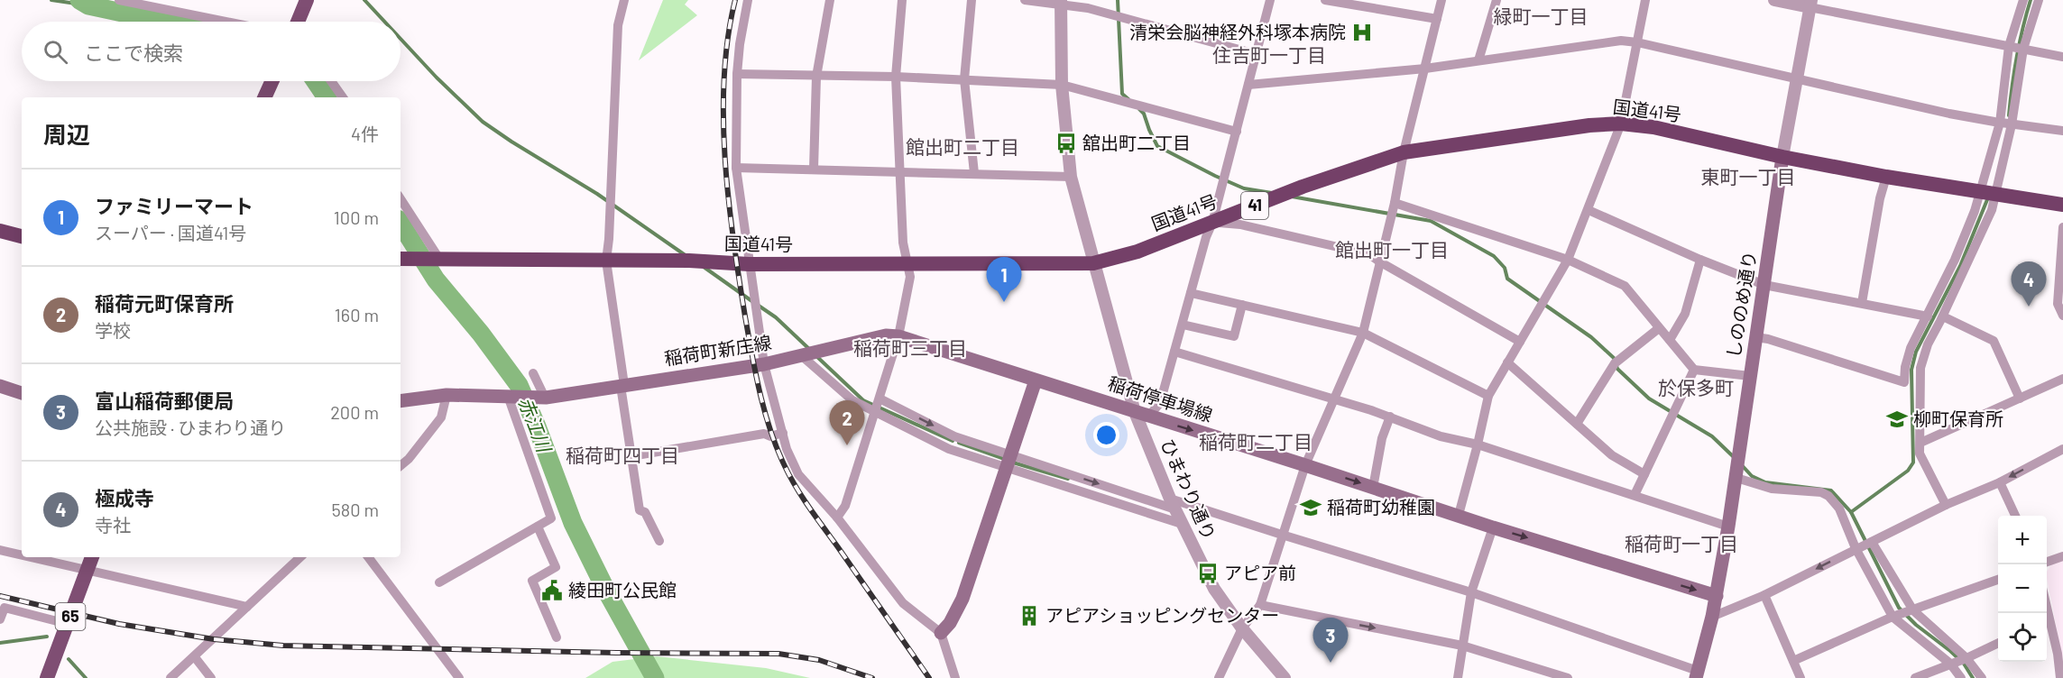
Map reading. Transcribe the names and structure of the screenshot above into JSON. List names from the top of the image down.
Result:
{
  "streets": {
    "highway": ["国道41号", "41"],
    "main road": [
      "しののめ通り",
      "稲荷町新庄線",
      "稲荷停車場線",
      "65"
    ],
    "street": ["ひまわり通り"]
  },
  "crossings": [
    ["国道41号", "しののめ通り"],
    ["国道41号", "ひまわり通り"],
    ["しののめ通り", "稲荷停車場線"],
    ["稲荷町新庄線", "稲荷停車場線"],
    ["稲荷停車場線", "ひまわり通り"]
  ],
  "one_way": ["稲荷停車場線"],
  "districts": [
    "緑町一丁目",
    "住吉町一丁目",
    "館出町二丁目",
    "東町一丁目",
    "館出町一丁目",
    "稲荷町三丁目",
    "於保多町",
    "稲荷町二丁目",
    "稲荷町四丁目",
    "稲荷町一丁目"
  ],
  "water": ["赤江川"],
  "places": {
    "hospital": ["清栄会脳神経外科塚本病院"],
    "bus stop": ["舘出町二丁目", "アピア前"],
    "school or university": ["柳町保育所", "稲荷町幼稚園"],
    "public building": ["綾田町公民館"],
    "building": ["アピアショッピングセンター"]
  },
  "page": {
    "search": "ここで検索",
    "heading": ["周辺", "4件"],
    "list": [
      {
        "mark": "1",
        "name": "ファミリーマート",
        "note": "スーパー · 国道41号",
        "value": "100 m"
      },
      {
        "mark": "2",
        "name": "稲荷元町保育所",
        "note": "学校",
        "value": "160 m"
      },
      {
        "mark": "3",
        "name": "富山稲荷郵便局",
        "note": "公共施設 · ひまわり通り",
        "value": "200 m"
      },
      {
        "mark": "4",
        "name": "極成寺",
        "note": "寺社",
        "value": "580 m"
      }
    ],
    "pins": [
      "1",
      "4",
      "2",
      "3"
    ],
    "map_buttons": ["+", "−"]
  }
}
